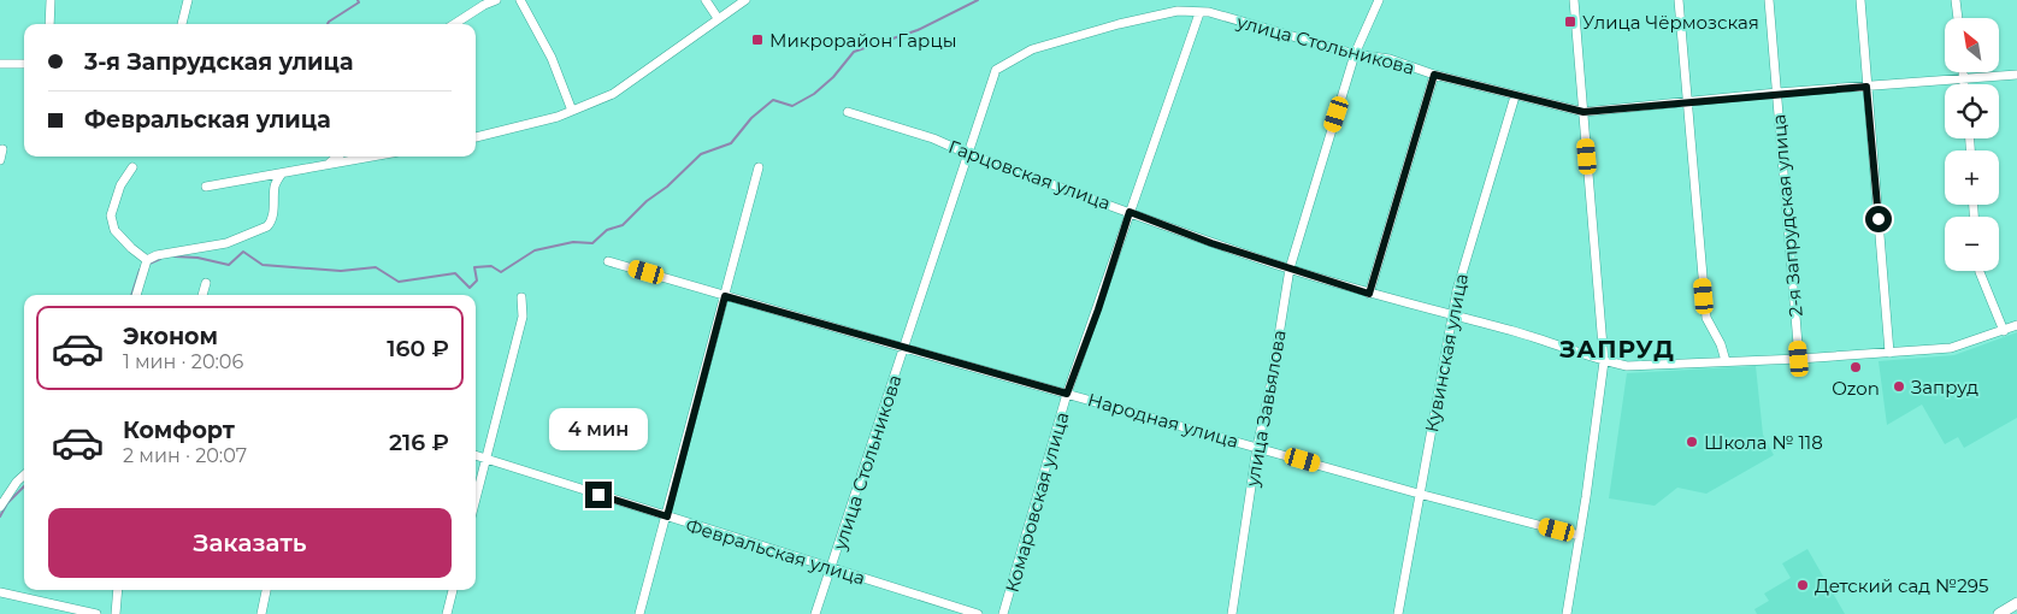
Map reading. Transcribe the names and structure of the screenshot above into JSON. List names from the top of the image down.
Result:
{
  "streets": {
    "street": [
      "улица Стольникова",
      "Гарцовская улица",
      "2-я Запрудская улица",
      "Кувинская улица",
      "улица Завьялова",
      "Народная улица",
      "Комаровская улица",
      "Февральская улица"
    ]
  },
  "crossings": [
    ["улица Стольникова", "Гарцовская улица"],
    ["улица Стольникова", "2-я Запрудская улица"],
    ["улица Стольникова", "Кувинская улица"],
    ["улица Стольникова", "улица Завьялова"],
    ["улица Стольникова", "Народная улица"],
    ["улица Стольникова", "Комаровская улица"],
    ["улица Стольникова", "Февральская улица"],
    ["Гарцовская улица", "2-я Запрудская улица"],
    ["Гарцовская улица", "Кувинская улица"],
    ["Гарцовская улица", "улица Завьялова"],
    ["Гарцовская улица", "Комаровская улица"],
    ["Кувинская улица", "Народная улица"],
    ["улица Завьялова", "Народная улица"],
    ["Народная улица", "Комаровская улица"]
  ],
  "districts": ["ЗАПРУД"],
  "places": {
    "transit": ["Улица Чёрмозская", "Микрорайон Гарцы"],
    "other": [
      "Ozon",
      "Запруд",
      "Школа № 118",
      "Детский сад №295"
    ]
  },
  "north": "top left",
  "page": {
    "map_buttons": ["+", "−"],
    "banner": ["3-я Запрудская улица", "Февральская улица"],
    "list": [
      {
        "name": "Эконом",
        "note": "1 мин · 20:06",
        "value": "160 ₽"
      },
      {
        "name": "Комфорт",
        "note": "2 мин · 20:07",
        "value": "216 ₽"
      }
    ],
    "bubble": "4 мин",
    "buttons": "Заказать"
  }
}
